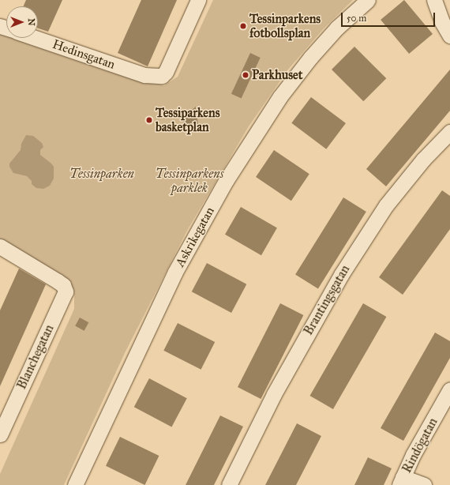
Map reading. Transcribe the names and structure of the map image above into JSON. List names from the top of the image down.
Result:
{
  "streets": {
    "street": [
      "Hedinsgatan",
      "Askrikegatan",
      "Brantingsgatan",
      "Blanchegatan",
      "Rindögatan"
    ]
  },
  "parks": ["Tessinparken", "Tessinparkens parklek"],
  "places": ["Tessinparkens fotbollsplan", "Parkhuset", "Tessiparkens basketplan"],
  "scale_bar": "50 m",
  "north": "right"
}
